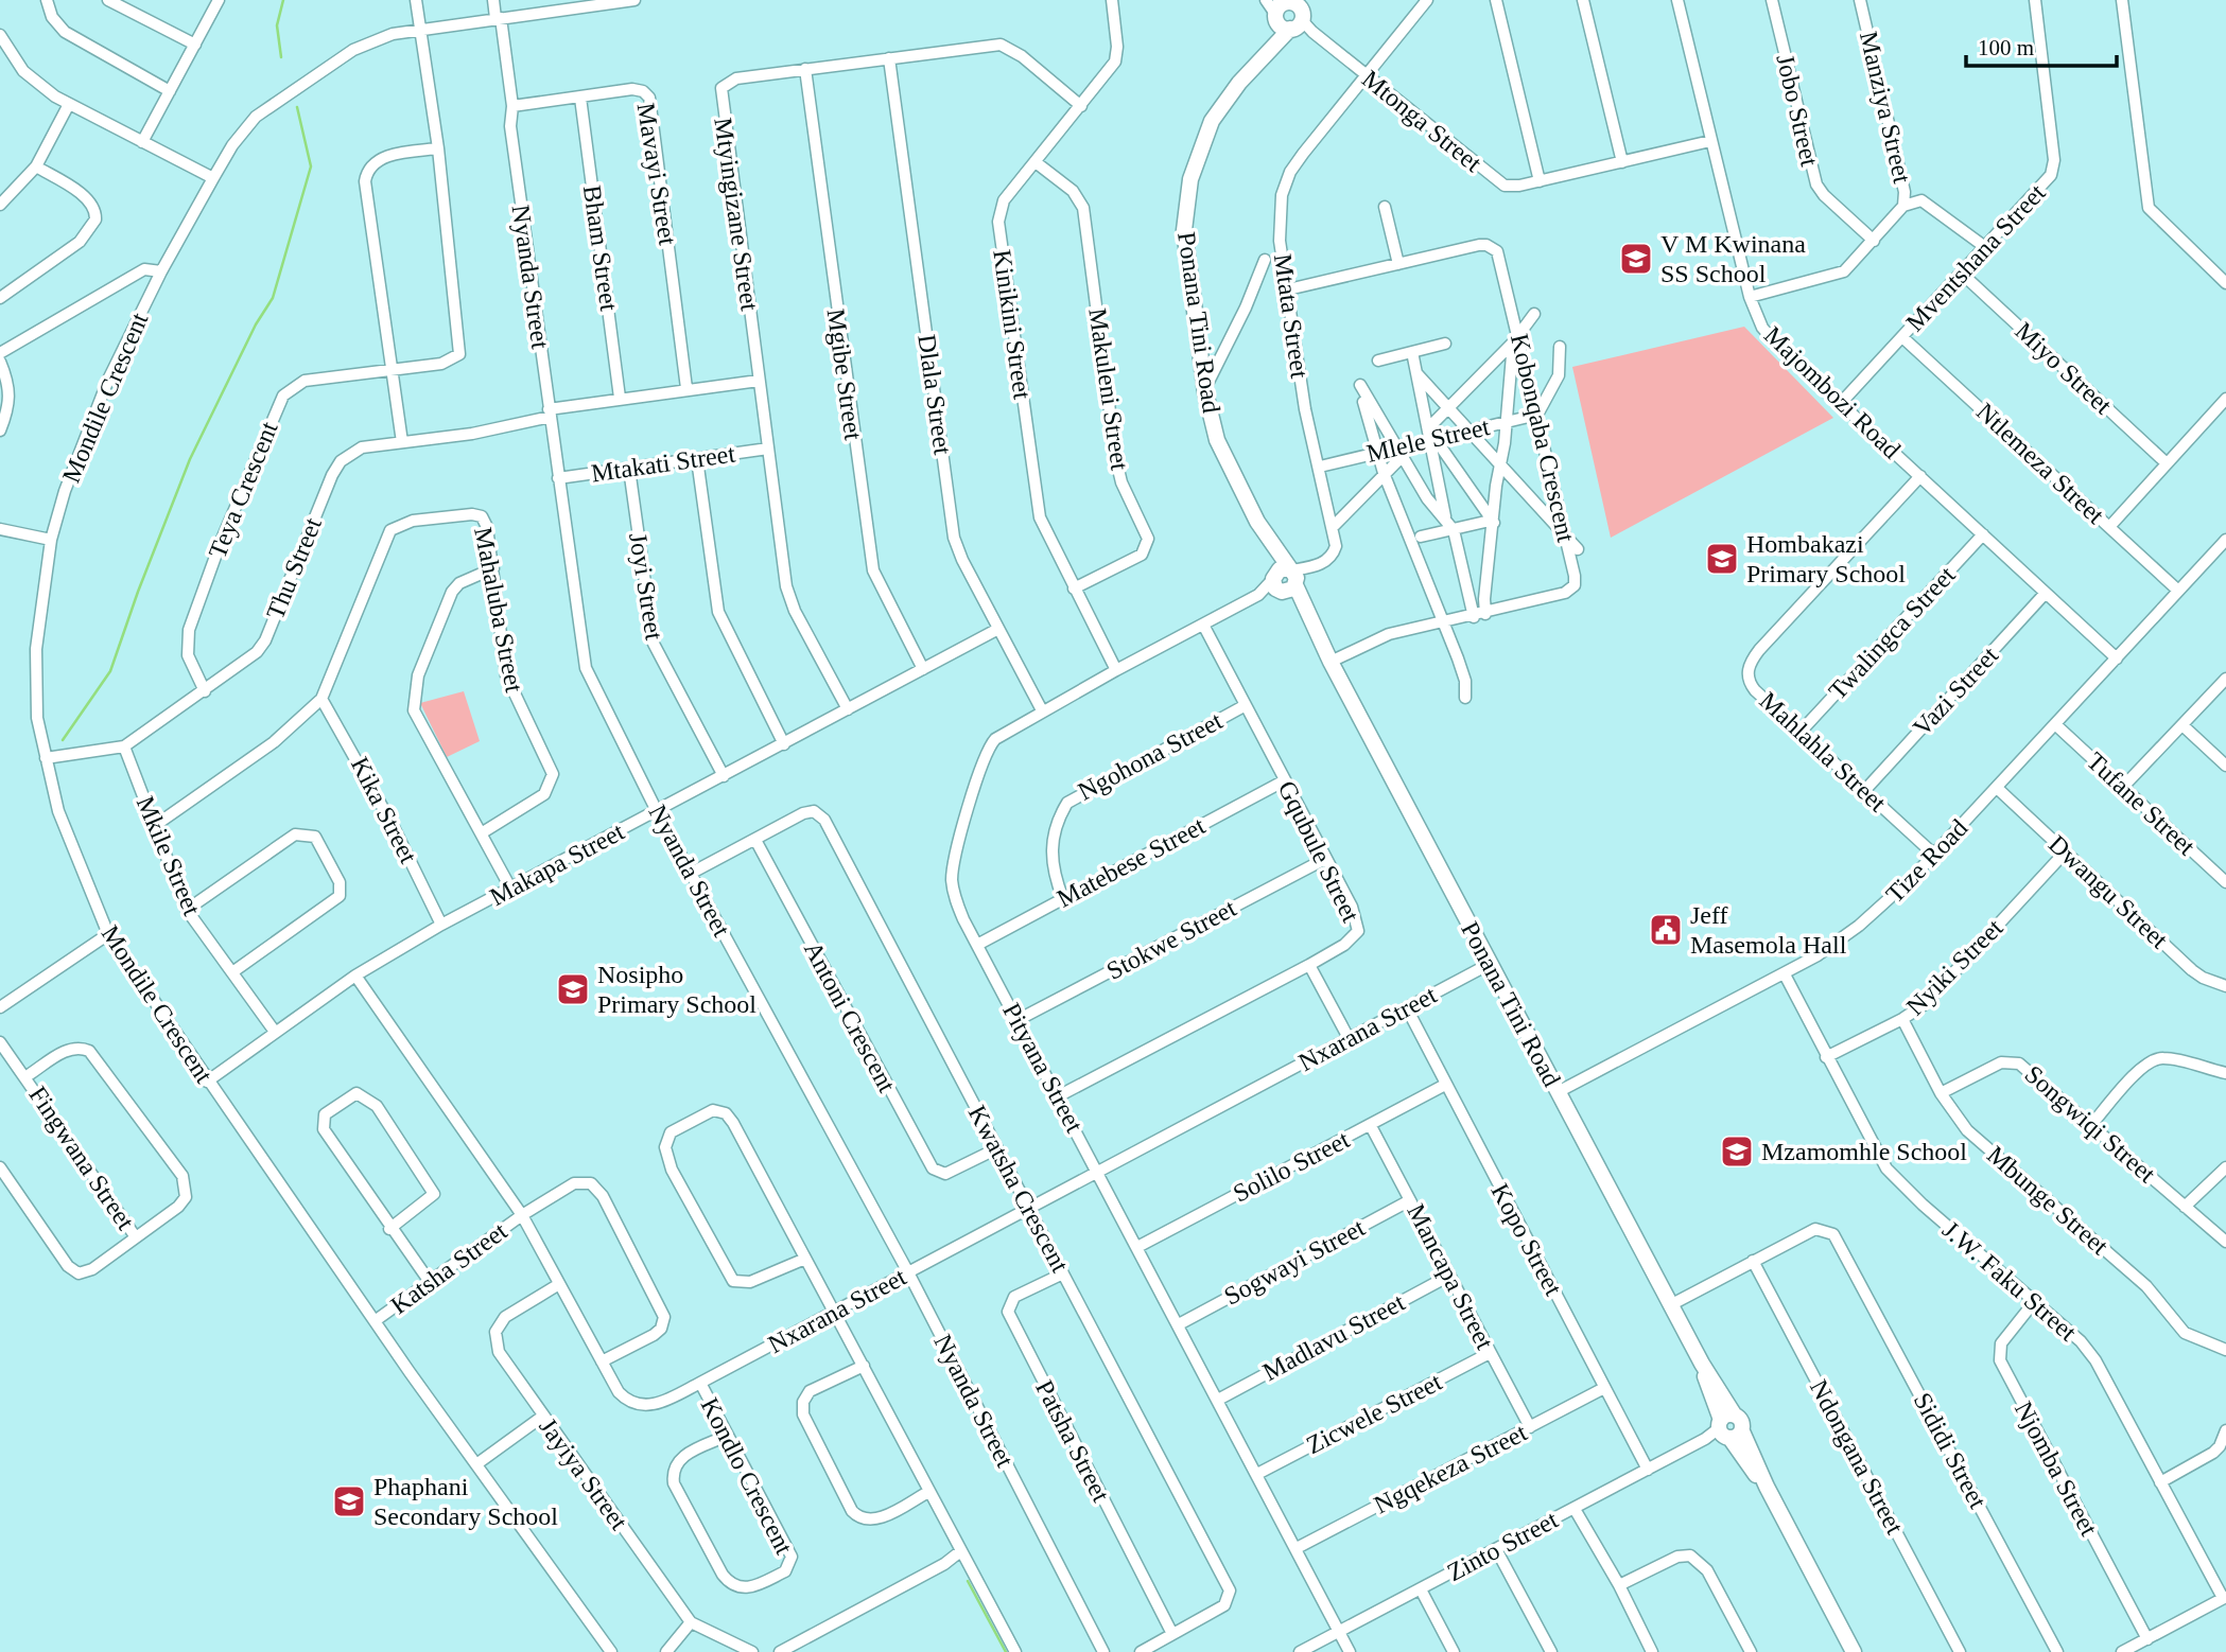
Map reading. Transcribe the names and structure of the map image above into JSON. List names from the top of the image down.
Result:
{
  "streets": {
    "street": [
      "Manziya Street",
      "Jobo Street",
      "Mtonga Street",
      "Mavayi Street",
      "Mtyingizane Street",
      "Bham Street",
      "Mventshana Street",
      "Nyanda Street",
      "Mtata Street",
      "Ponana Tini Road",
      "Kinikini Street",
      "Miyo Street",
      "Mgibe Street",
      "Makuleni Street",
      "Majombozi Road",
      "Dlala Street",
      "Mondile Crescent",
      "Kobonqaba Crescent",
      "Mlele Street",
      "Mtakati Street",
      "Ntlemeza Street",
      "Teya Crescent",
      "Thu Street",
      "Joyi Street",
      "Mahaluba Street",
      "Twalingca Street",
      "Vazi Street",
      "Mahlahla Street",
      "Ngohona Street",
      "Tufane Street",
      "Kika Street",
      "Gqubule Street",
      "Mkile Street",
      "Tize Road",
      "Matebese Street",
      "Makapa Street",
      "Dwangu Street",
      "Stokwe Street",
      "Nyiki Street",
      "Antoni Crescent",
      "Nxarana Street",
      "Pityana Street",
      "Songwiqi Street",
      "Fingwana Street",
      "Solilo Street",
      "Kwatsha Crescent",
      "Mbunge Street",
      "Kopo Street",
      "Sogwayi Street",
      "Katsha Street",
      "Mancapa Street",
      "J.W. Faku Street",
      "Madlavu Street",
      "Zicwele Street",
      "Patsha Street",
      "Sididi Street",
      "Ndongana Street",
      "Ngqekeza Street",
      "Njomba Street",
      "Jayiya Street",
      "Kondlo Crescent",
      "Zinto Street"
    ]
  },
  "crossings": [
    ["Manziya Street", "Jobo Street"],
    ["Manziya Street", "Majombozi Road"],
    ["Mtonga Street", "Mtata Street"],
    ["Mtonga Street", "Ponana Tini Road"],
    ["Mtonga Street", "Majombozi Road"],
    ["Mavayi Street", "Bham Street"],
    ["Mavayi Street", "Nyanda Street"],
    ["Mavayi Street", "Thu Street"],
    ["Mtyingizane Street", "Kinikini Street"],
    ["Mtyingizane Street", "Mgibe Street"],
    ["Mtyingizane Street", "Dlala Street"],
    ["Mtyingizane Street", "Mtakati Street"],
    ["Mtyingizane Street", "Thu Street"],
    ["Mtyingizane Street", "Makapa Street"],
    ["Bham Street", "Thu Street"],
    ["Mventshana Street", "Miyo Street"],
    ["Mventshana Street", "Majombozi Road"],
    ["Mventshana Street", "Ntlemeza Street"],
    ["Nyanda Street", "Mondile Crescent"],
    ["Nyanda Street", "Mtakati Street"],
    ["Nyanda Street", "Thu Street"],
    ["Nyanda Street", "Makapa Street"],
    ["Nyanda Street", "Nxarana Street"],
    ["Nyanda Street", "Kwatsha Crescent"],
    ["Mtata Street", "Ponana Tini Road"],
    ["Mtata Street", "Kobonqaba Crescent"],
    ["Mtata Street", "Mlele Street"],
    ["Mtata Street", "Pityana Street"],
    ["Ponana Tini Road", "Kobonqaba Crescent"],
    ["Ponana Tini Road", "Tize Road"],
    ["Ponana Tini Road", "Nxarana Street"],
    ["Ponana Tini Road", "Pityana Street"],
    ["Ponana Tini Road", "Zinto Street"],
    ["Kinikini Street", "Makuleni Street"],
    ["Kinikini Street", "Pityana Street"],
    ["Mgibe Street", "Makapa Street"],
    ["Majombozi Road", "Twalingca Street"],
    ["Majombozi Road", "Vazi Street"],
    ["Majombozi Road", "Mahlahla Street"],
    ["Majombozi Road", "Tize Road"],
    ["Dlala Street", "Makapa Street"],
    ["Dlala Street", "Pityana Street"],
    ["Mondile Crescent", "Teya Crescent"],
    ["Mondile Crescent", "Thu Street"],
    ["Mondile Crescent", "Makapa Street"],
    ["Mondile Crescent", "Katsha Street"],
    ["Kobonqaba Crescent", "Mlele Street"],
    ["Mtakati Street", "Joyi Street"],
    ["Ntlemeza Street", "Tize Road"],
    ["Teya Crescent", "Thu Street"],
    ["Thu Street", "Mkile Street"],
    ["Joyi Street", "Makapa Street"],
    ["Mahaluba Street", "Kika Street"],
    ["Mahaluba Street", "Mkile Street"],
    ["Twalingca Street", "Mahlahla Street"],
    ["Vazi Street", "Mahlahla Street"],
    ["Mahlahla Street", "Tize Road"],
    ["Ngohona Street", "Gqubule Street"],
    ["Ngohona Street", "Matebese Street"],
    ["Tufane Street", "Tize Road"],
    ["Kika Street", "Makapa Street"],
    ["Gqubule Street", "Matebese Street"],
    ["Gqubule Street", "Stokwe Street"],
    ["Gqubule Street", "Pityana Street"],
    ["Mkile Street", "Makapa Street"],
    ["Tize Road", "Dwangu Street"],
    ["Tize Road", "J.W. Faku Street"],
    ["Matebese Street", "Pityana Street"],
    ["Makapa Street", "Nxarana Street"],
    ["Dwangu Street", "Nyiki Street"],
    ["Stokwe Street", "Pityana Street"],
    ["Nyiki Street", "Mbunge Street"],
    ["Nyiki Street", "J.W. Faku Street"],
    ["Antoni Crescent", "Kwatsha Crescent"],
    ["Nxarana Street", "Pityana Street"],
    ["Nxarana Street", "Kwatsha Crescent"],
    ["Nxarana Street", "Kopo Street"],
    ["Nxarana Street", "Katsha Street"],
    ["Nxarana Street", "Jayiya Street"],
    ["Nxarana Street", "Kondlo Crescent"],
    ["Pityana Street", "Solilo Street"],
    ["Pityana Street", "Sogwayi Street"],
    ["Pityana Street", "Madlavu Street"],
    ["Pityana Street", "Zicwele Street"],
    ["Pityana Street", "Ngqekeza Street"],
    ["Pityana Street", "Zinto Street"],
    ["Songwiqi Street", "Mbunge Street"],
    ["Solilo Street", "Kopo Street"],
    ["Solilo Street", "Mancapa Street"],
    ["Kwatsha Crescent", "Patsha Street"],
    ["Kopo Street", "Ngqekeza Street"],
    ["Kopo Street", "Zinto Street"],
    ["Sogwayi Street", "Mancapa Street"],
    ["Mancapa Street", "Madlavu Street"],
    ["Mancapa Street", "Zicwele Street"],
    ["Mancapa Street", "Ngqekeza Street"],
    ["J.W. Faku Street", "Njomba Street"],
    ["Sididi Street", "Ndongana Street"]
  ],
  "places": {
    "school or university": [
      "V M Kwinana SS School",
      "Hombakazi Primary School",
      "Nosipho Primary School",
      "Mzamomhle School",
      "Phaphani Secondary School"
    ],
    "public building": ["Jeff Masemola Hall"]
  },
  "scale_bar": "100 m"
}
